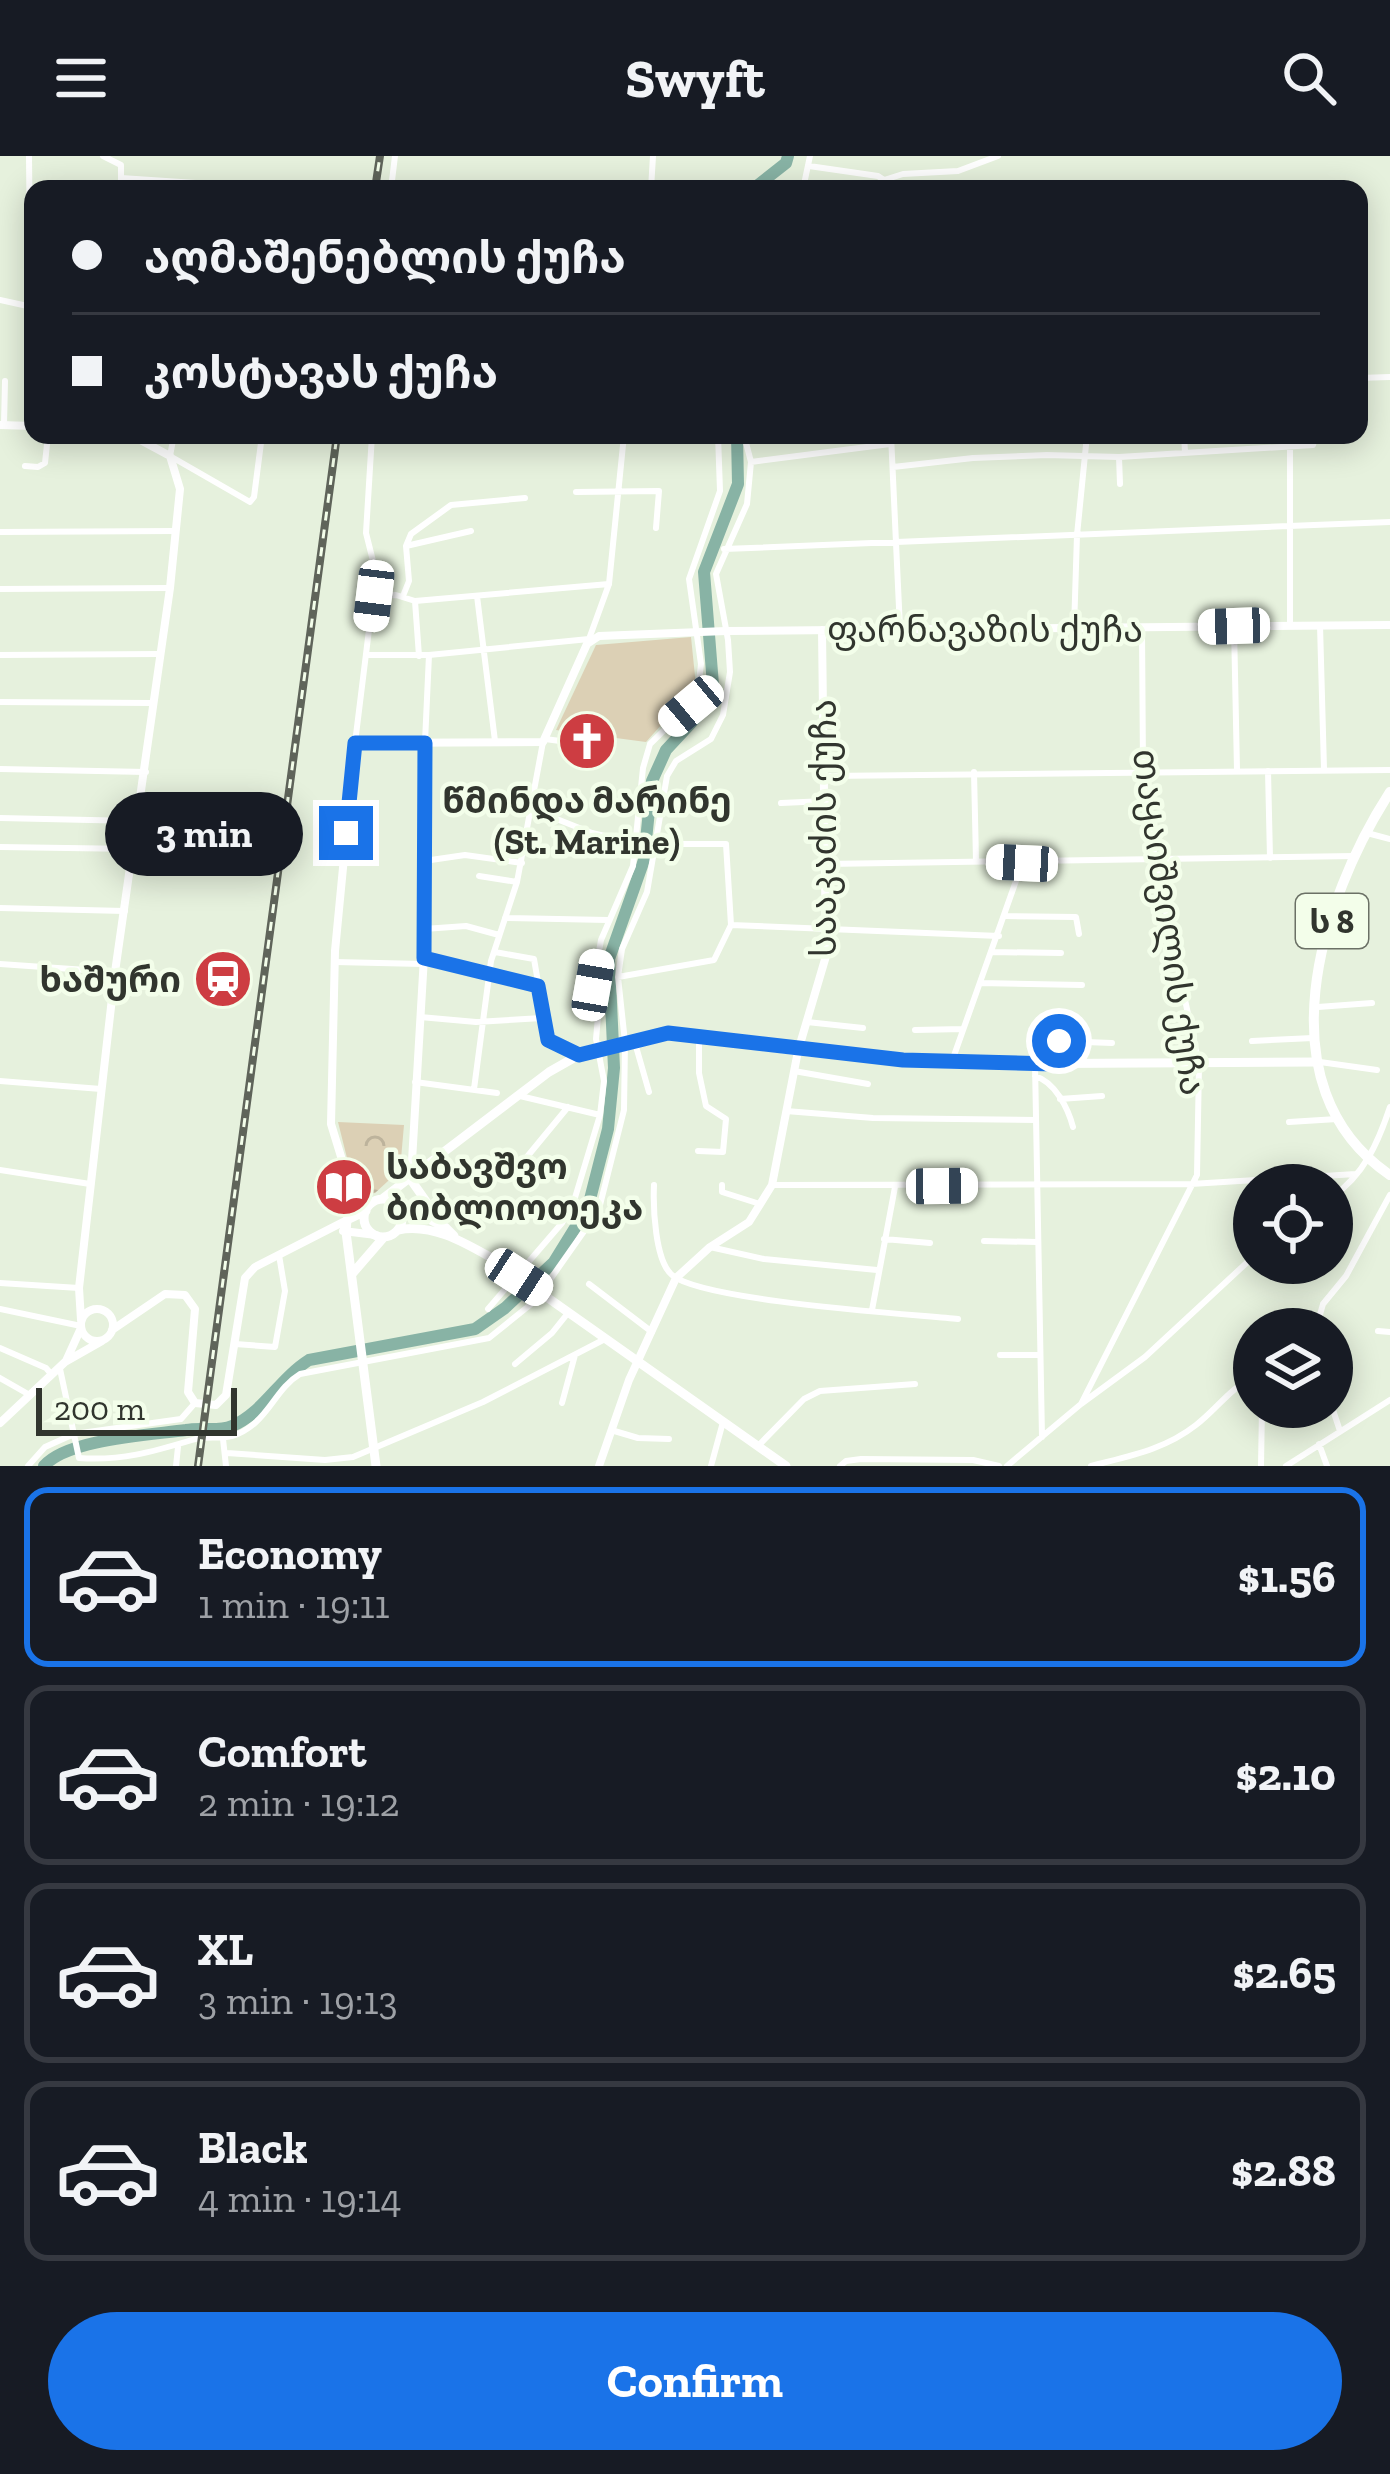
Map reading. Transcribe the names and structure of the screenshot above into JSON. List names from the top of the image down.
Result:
{
  "streets": {
    "highway": ["ს 8"],
    "street": ["ფარნავაზის ქუჩა", "სააკაძის ქუჩა", "თაყაიშვილის ქუჩა"]
  },
  "crossings": [
    ["ფარნავაზის ქუჩა", "სააკაძის ქუჩა"],
    ["ფარნავაზის ქუჩა", "თაყაიშვილის ქუჩა"]
  ],
  "places": {
    "church": ["წმინდა მარინე (St. Marine)"],
    "station": ["ხაშური"],
    "library": ["საბავშვო ბიბლიოთეკა"]
  },
  "scale_bar": "200 m",
  "page": {
    "header": "Swyft",
    "banner": ["აღმაშენებლის ქუჩა", "კოსტავას ქუჩა"],
    "bubble": "3 min",
    "scale": "200 m",
    "list": [
      {
        "name": "Economy",
        "note": "1 min · 19:11",
        "value": "$1.56"
      },
      {
        "name": "Comfort",
        "note": "2 min · 19:12",
        "value": "$2.10"
      },
      {
        "name": "XL",
        "note": "3 min · 19:13",
        "value": "$2.65"
      },
      {
        "name": "Black",
        "note": "4 min · 19:14",
        "value": "$2.88"
      }
    ],
    "buttons": "Confirm"
  }
}
